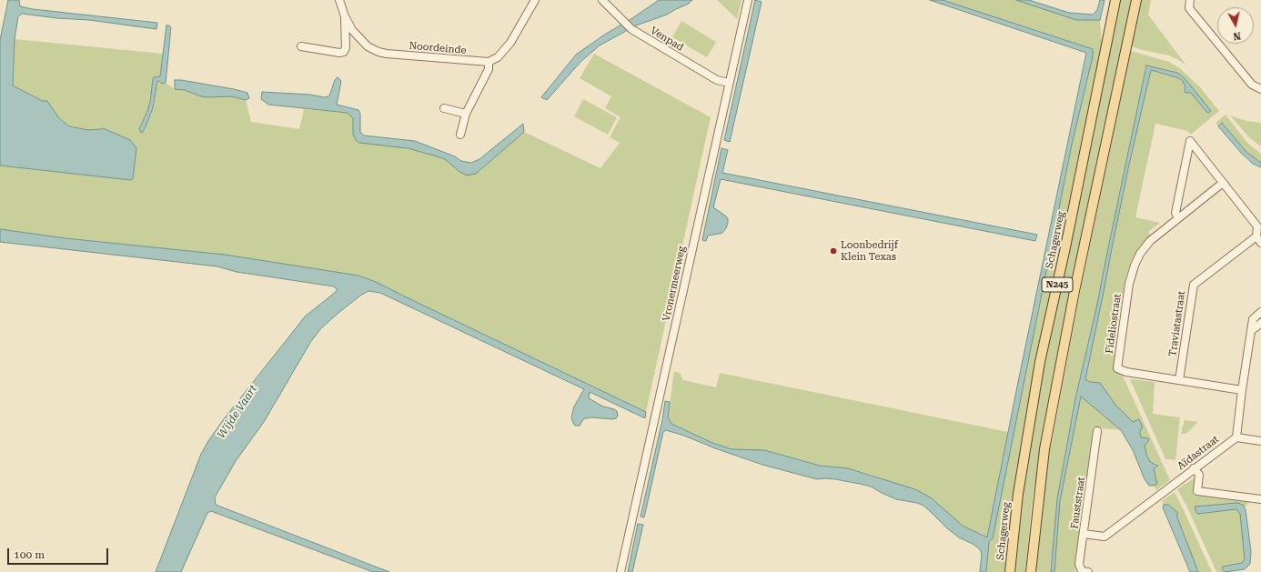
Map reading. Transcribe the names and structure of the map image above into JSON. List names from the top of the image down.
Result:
{
  "streets": {
    "main road": ["Schagerweg", "N245"],
    "street": [
      "Venpad",
      "Noordeinde",
      "Vronermeerweg",
      "Fideliostraat",
      "Traviatastraat",
      "Aïdastraat",
      "Fauststraat"
    ]
  },
  "crossings": [
    ["Venpad", "Vronermeerweg"],
    ["Fideliostraat", "Traviatastraat"],
    ["Aïdastraat", "Fauststraat"]
  ],
  "water": ["Wijde Vaart"],
  "places": ["Loonbedrijf Klein Texas"],
  "scale_bar": "100 m",
  "north": "bottom"
}
